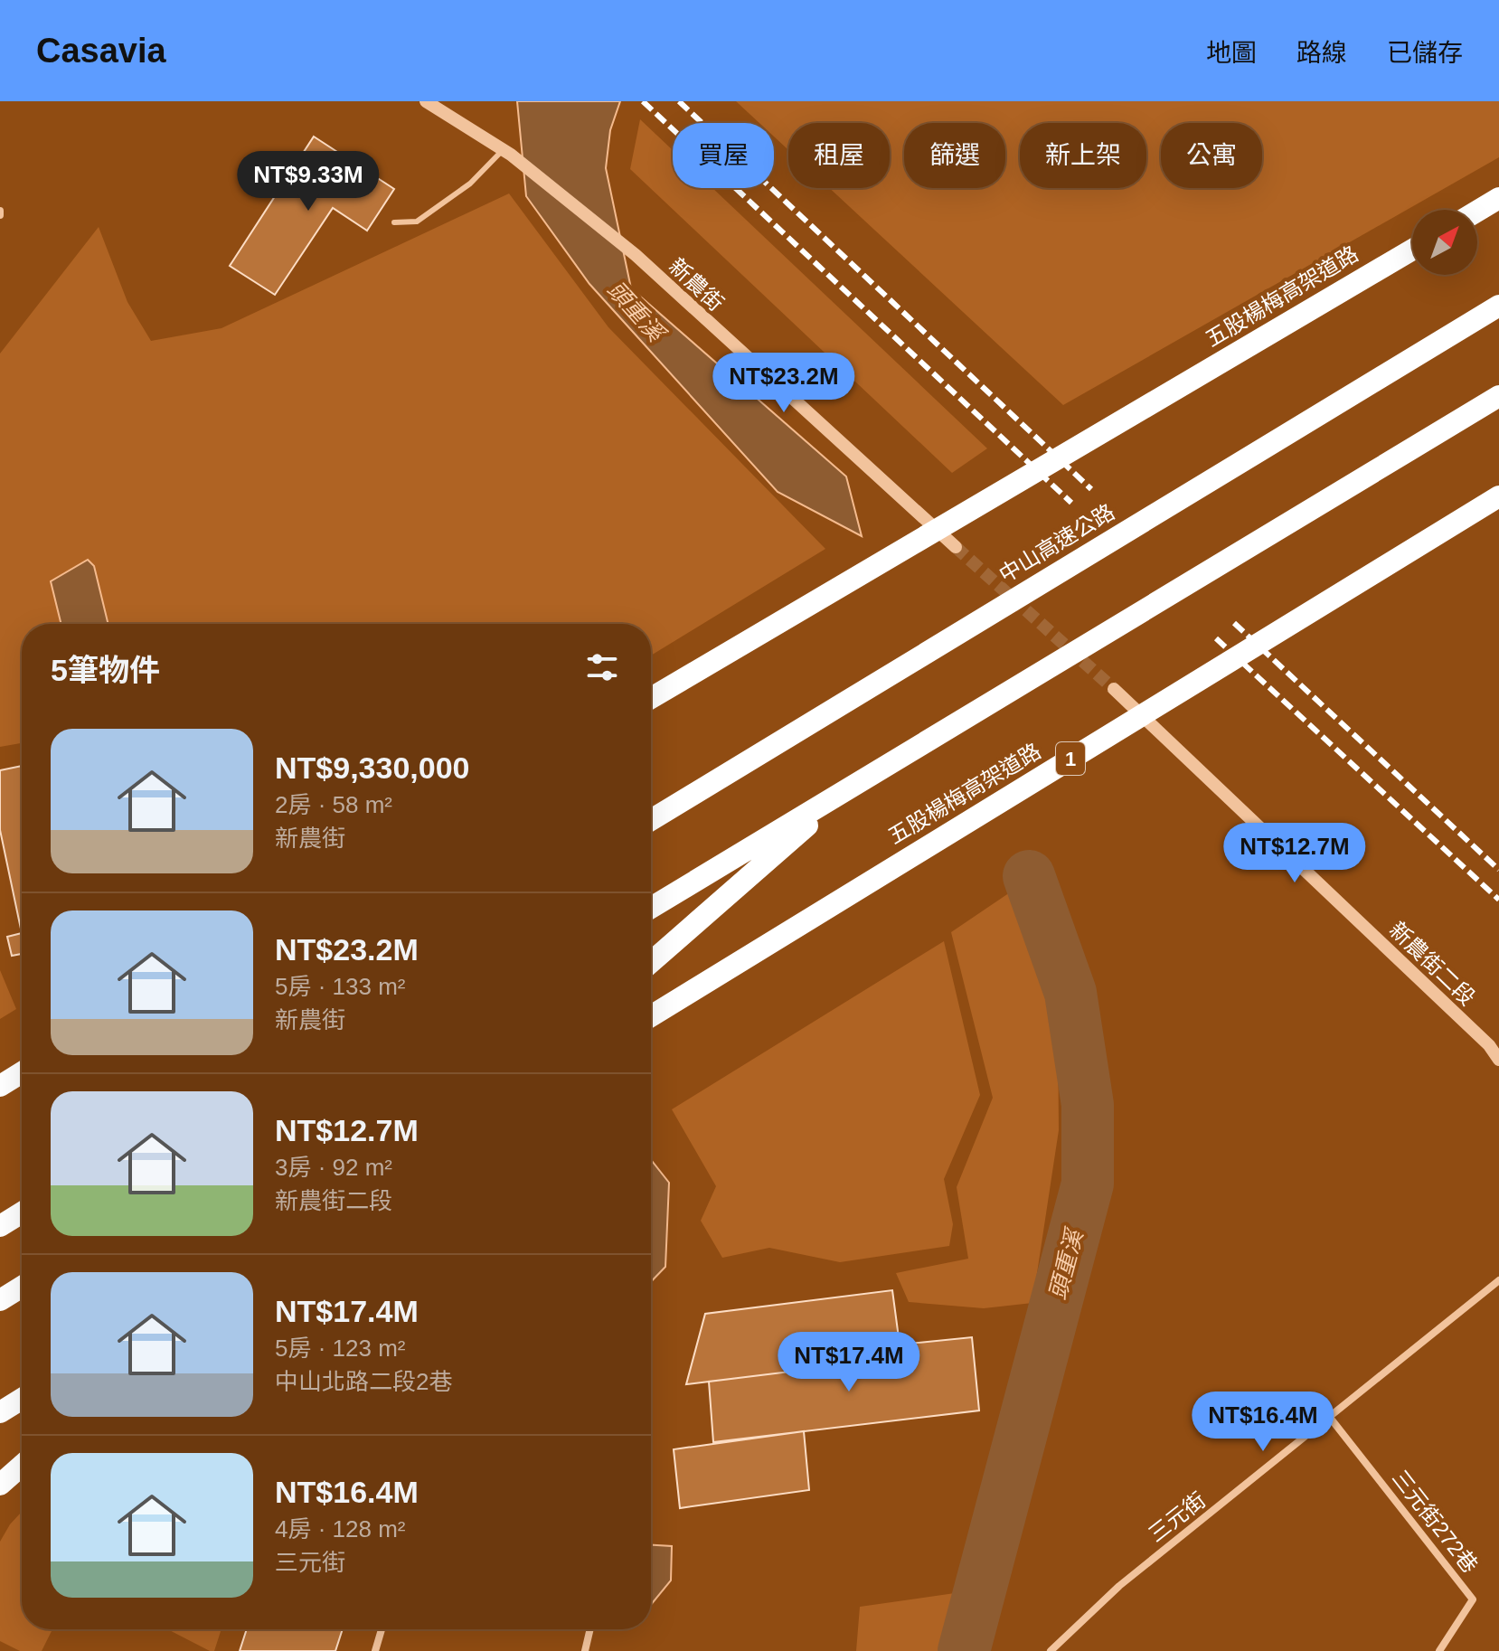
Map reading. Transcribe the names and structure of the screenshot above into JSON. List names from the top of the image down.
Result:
{
  "streets": {
    "highway": ["五股楊梅高架道路", "中山高速公路", "1"],
    "street": [
      "新農街",
      "新農街二段",
      "三元街",
      "三元街272巷"
    ]
  },
  "crossings": [
    ["三元街", "三元街272巷"]
  ],
  "water": ["頭重溪"],
  "north": "top right",
  "page": {
    "header": "Casavia",
    "nav": ["地圖", "路線", "已儲存"],
    "chip": [
      "買屋",
      "租屋",
      "篩選",
      "新上架",
      "公寓"
    ],
    "price": [
      "NT$9.33M",
      "NT$23.2M",
      "NT$12.7M",
      "NT$17.4M",
      "NT$16.4M"
    ],
    "heading": "5筆物件",
    "list": [
      {
        "name": "NT$9,330,000",
        "note": "2房 · 58 m² · 新農街"
      },
      {
        "name": "NT$23.2M",
        "note": "5房 · 133 m² · 新農街"
      },
      {
        "name": "NT$12.7M",
        "note": "3房 · 92 m² · 新農街二段"
      },
      {
        "name": "NT$17.4M",
        "note": "5房 · 123 m² · 中山北路二段2巷"
      },
      {
        "name": "NT$16.4M",
        "note": "4房 · 128 m² · 三元街"
      }
    ]
  }
}
